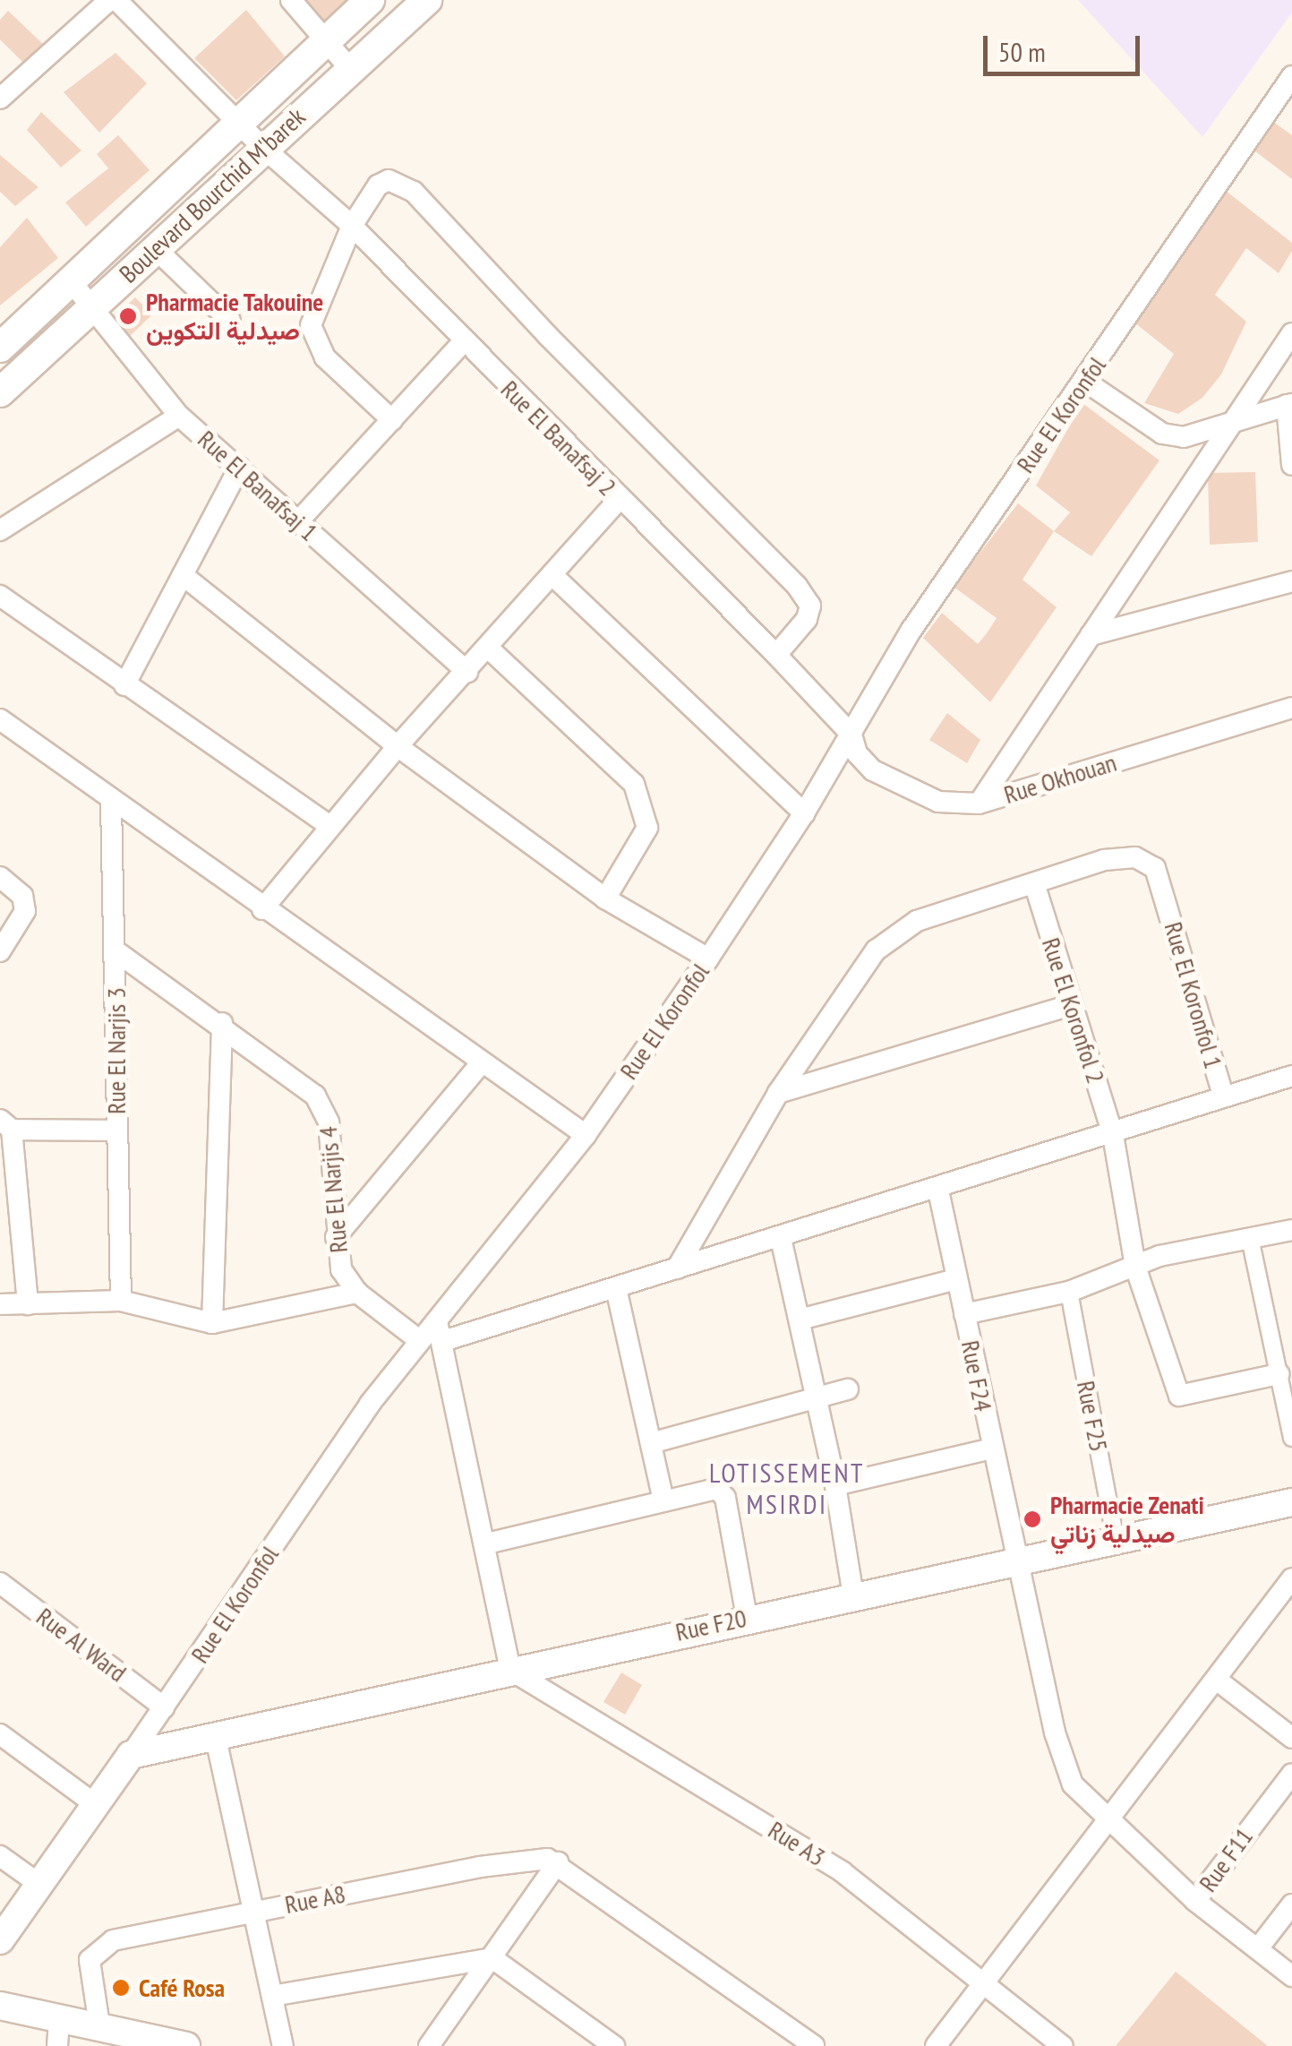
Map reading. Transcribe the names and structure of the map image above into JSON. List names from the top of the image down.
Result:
{
  "streets": {
    "main road": ["Boulevard Bourchid M'barek"],
    "street": [
      "Rue El Koronfol",
      "Rue El Banafsaj 2",
      "Rue El Banafsaj 1",
      "Rue Okhouan",
      "Rue El Koronfol 1",
      "Rue El Koronfol 2",
      "Rue El Narjis 3",
      "Rue El Narjis 4",
      "Rue F24",
      "Rue F25",
      "Rue F20",
      "Rue Al Ward",
      "Rue A3",
      "Rue F11",
      "Rue A8"
    ]
  },
  "crossings": [
    ["Boulevard Bourchid M'barek", "Rue El Banafsaj 2"],
    ["Boulevard Bourchid M'barek", "Rue El Banafsaj 1"],
    ["Rue El Koronfol", "Rue El Banafsaj 2"],
    ["Rue El Koronfol", "Rue Okhouan"],
    ["Rue El Koronfol", "Rue F20"],
    ["Rue El Koronfol", "Rue Al Ward"],
    ["Rue El Banafsaj 2", "Rue Okhouan"],
    ["Rue El Koronfol 1", "Rue El Koronfol 2"],
    ["Rue El Narjis 3", "Rue El Narjis 4"],
    ["Rue F24", "Rue F20"],
    ["Rue F24", "Rue F11"],
    ["Rue F25", "Rue F20"],
    ["Rue F20", "Rue A3"]
  ],
  "districts": ["LOTISSEMENT MSIRDI"],
  "places": ["Pharmacie Takouine صيدلية التكوين", "Pharmacie Zenati صيدلية زناتي", "Café Rosa"],
  "scale_bar": "50 m"
}
